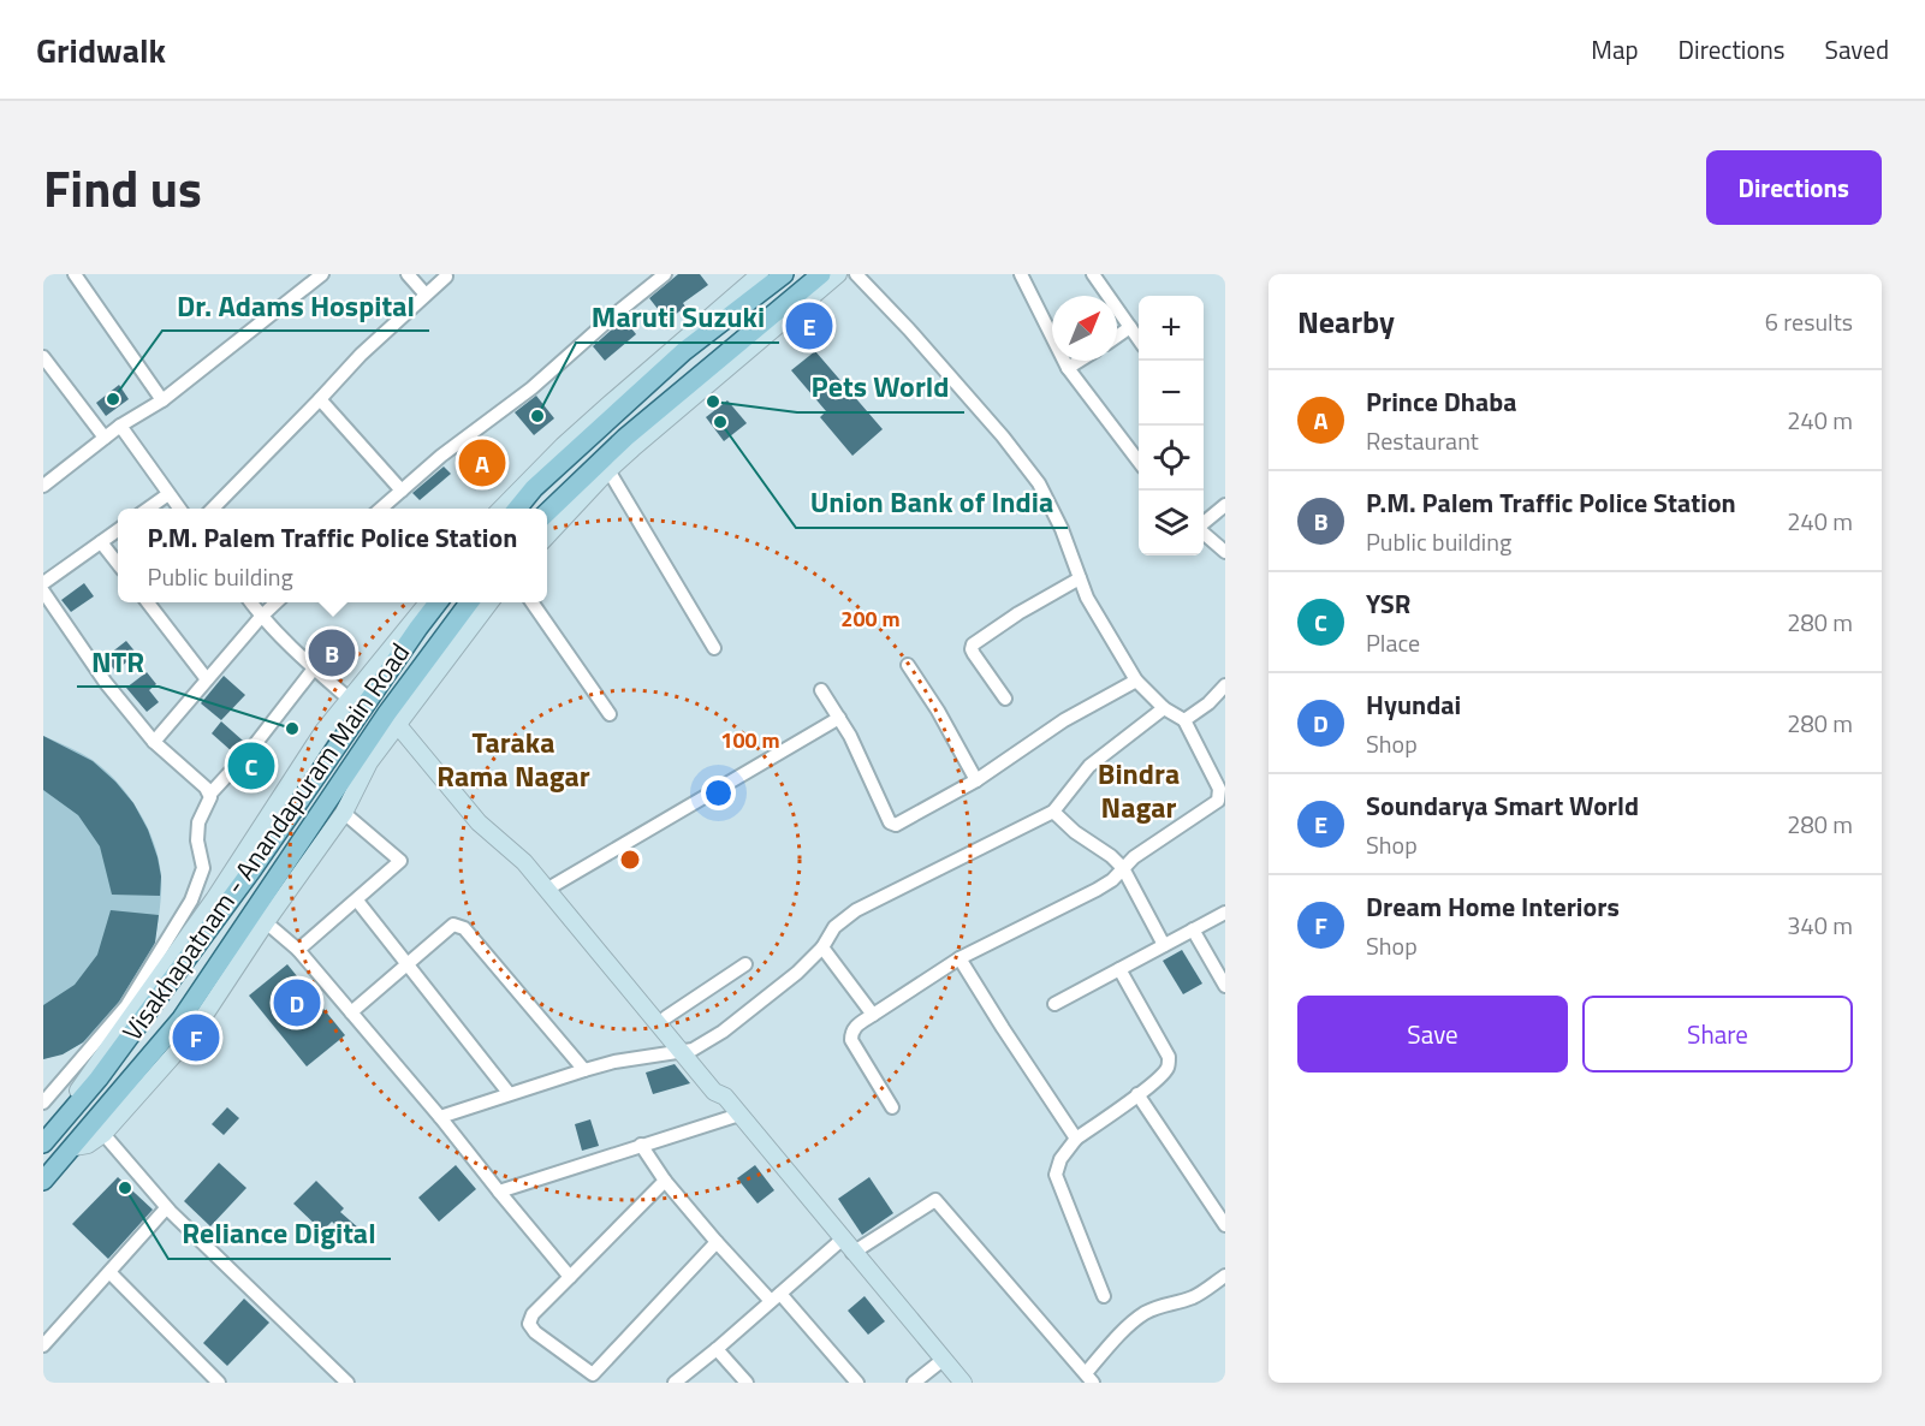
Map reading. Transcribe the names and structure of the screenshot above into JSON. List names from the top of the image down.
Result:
{
  "streets": {
    "main road": ["Visakhapatnam - Anandapuram Main Road"]
  },
  "districts": ["Taraka Rama Nagar", "Bindra Nagar"],
  "places": [
    "Dr. Adams Hospital",
    "Pets World",
    "Maruti Suzuki",
    "Union Bank of India",
    "NTR",
    "Reliance Digital"
  ],
  "north": "top right",
  "page": {
    "header": "Gridwalk",
    "nav": ["Map", "Directions", "Saved"],
    "title": "Find us",
    "buttons": [
      "Directions",
      ["Save", "Share"]
    ],
    "heading": ["Nearby", "6 results"],
    "map_buttons": ["+", "−"],
    "pins": [
      "E",
      "A",
      "B",
      "C",
      "D",
      "F"
    ],
    "list": [
      {
        "mark": "A",
        "name": "Prince Dhaba",
        "note": "Restaurant",
        "value": "240 m"
      },
      {
        "mark": "B",
        "name": "P.M. Palem Traffic Police Station",
        "note": "Public building",
        "value": "240 m"
      },
      {
        "mark": "C",
        "name": "YSR",
        "note": "Place",
        "value": "280 m"
      },
      {
        "mark": "D",
        "name": "Hyundai",
        "note": "Shop",
        "value": "280 m"
      },
      {
        "mark": "E",
        "name": "Soundarya Smart World",
        "note": "Shop",
        "value": "280 m"
      },
      {
        "mark": "F",
        "name": "Dream Home Interiors",
        "note": "Shop",
        "value": "340 m"
      }
    ],
    "popup": ["P.M. Palem Traffic Police Station", "Public building"]
  },
  "rings": ["200 m", "100 m"]
}
